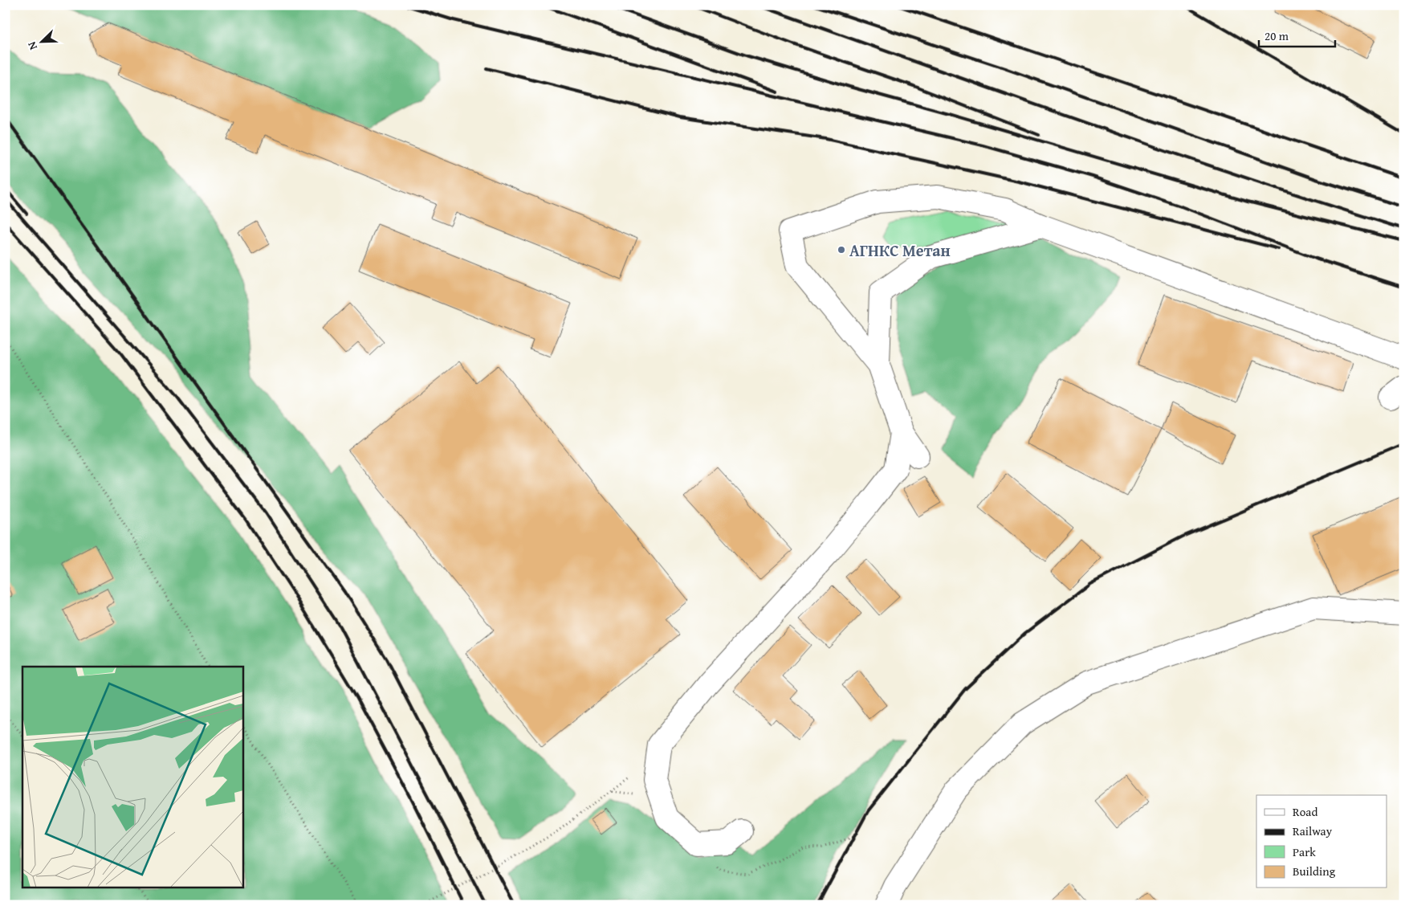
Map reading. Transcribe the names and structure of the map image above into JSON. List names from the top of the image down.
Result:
{
  "places": ["АГНКС Метан"],
  "legend": [
    "Road",
    "Railway",
    "Park",
    "Building"
  ],
  "scale_bar": "20 m",
  "north": "bottom left"
}
